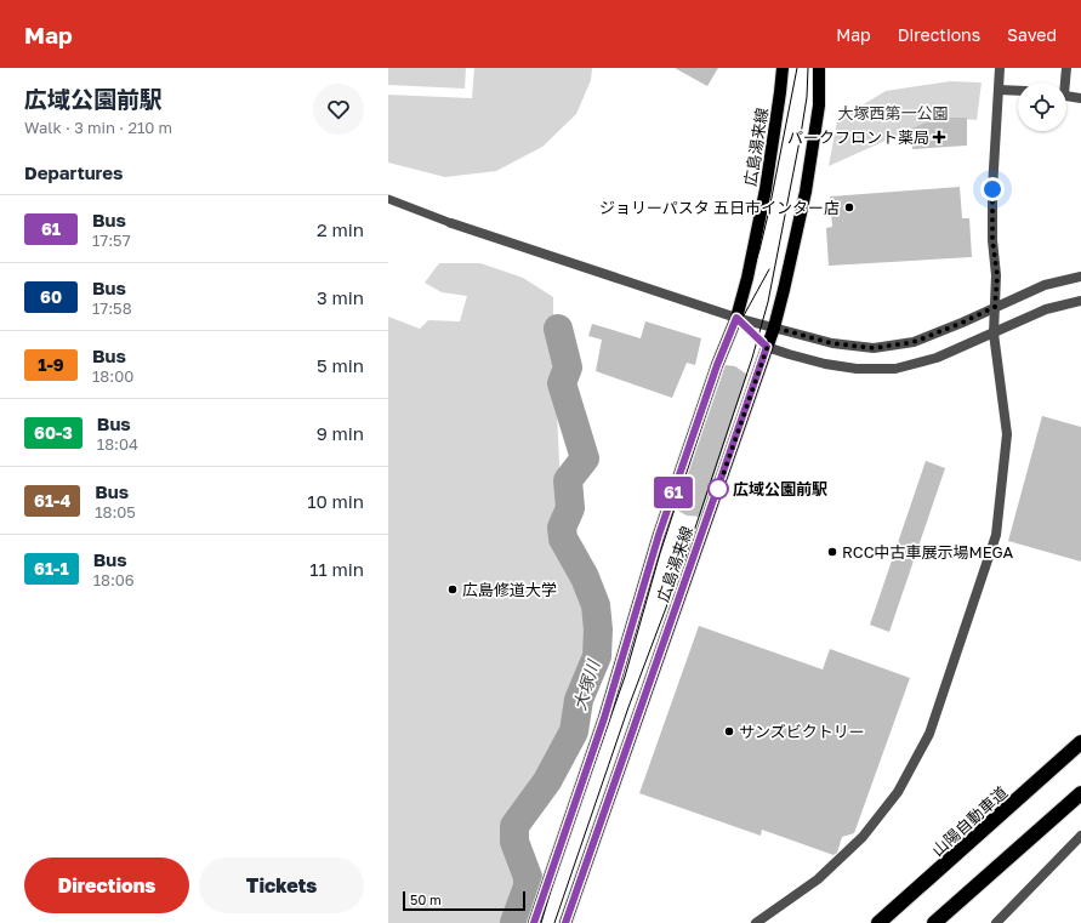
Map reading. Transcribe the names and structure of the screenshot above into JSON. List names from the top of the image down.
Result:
{
  "streets": {
    "highway": ["山陽自動車道"],
    "main road": ["広島湯来線"]
  },
  "water": ["大塚川"],
  "parks": ["大塚西第一公園"],
  "places": {
    "health": ["パークフロント薬局"],
    "other": [
      "ジョリーパスタ 五日市インター店",
      "広域公園前駅",
      "RCC中古車展示場MEGA",
      "広島修道大学",
      "サンズビクトリー"
    ]
  },
  "lines": ["bus line 61"],
  "scale_bar": "50 m",
  "page": {
    "header": "Map",
    "nav": ["Map", "Directions", "Saved"],
    "heading": [
      ["広域公園前駅", "Walk · 3 min · 210 m"],
      "Departures"
    ],
    "on_map": "61",
    "list": [
      {
        "mark": "61",
        "name": "Bus",
        "note": "17:57",
        "value": "2 min"
      },
      {
        "mark": "60",
        "name": "Bus",
        "note": "17:58",
        "value": "3 min"
      },
      {
        "mark": "1-9",
        "name": "Bus",
        "note": "18:00",
        "value": "5 min"
      },
      {
        "mark": "60-3",
        "name": "Bus",
        "note": "18:04",
        "value": "9 min"
      },
      {
        "mark": "61-4",
        "name": "Bus",
        "note": "18:05",
        "value": "10 min"
      },
      {
        "mark": "61-1",
        "name": "Bus",
        "note": "18:06",
        "value": "11 min"
      }
    ],
    "buttons": ["Directions", "Tickets"],
    "scale": "50 m"
  }
}
